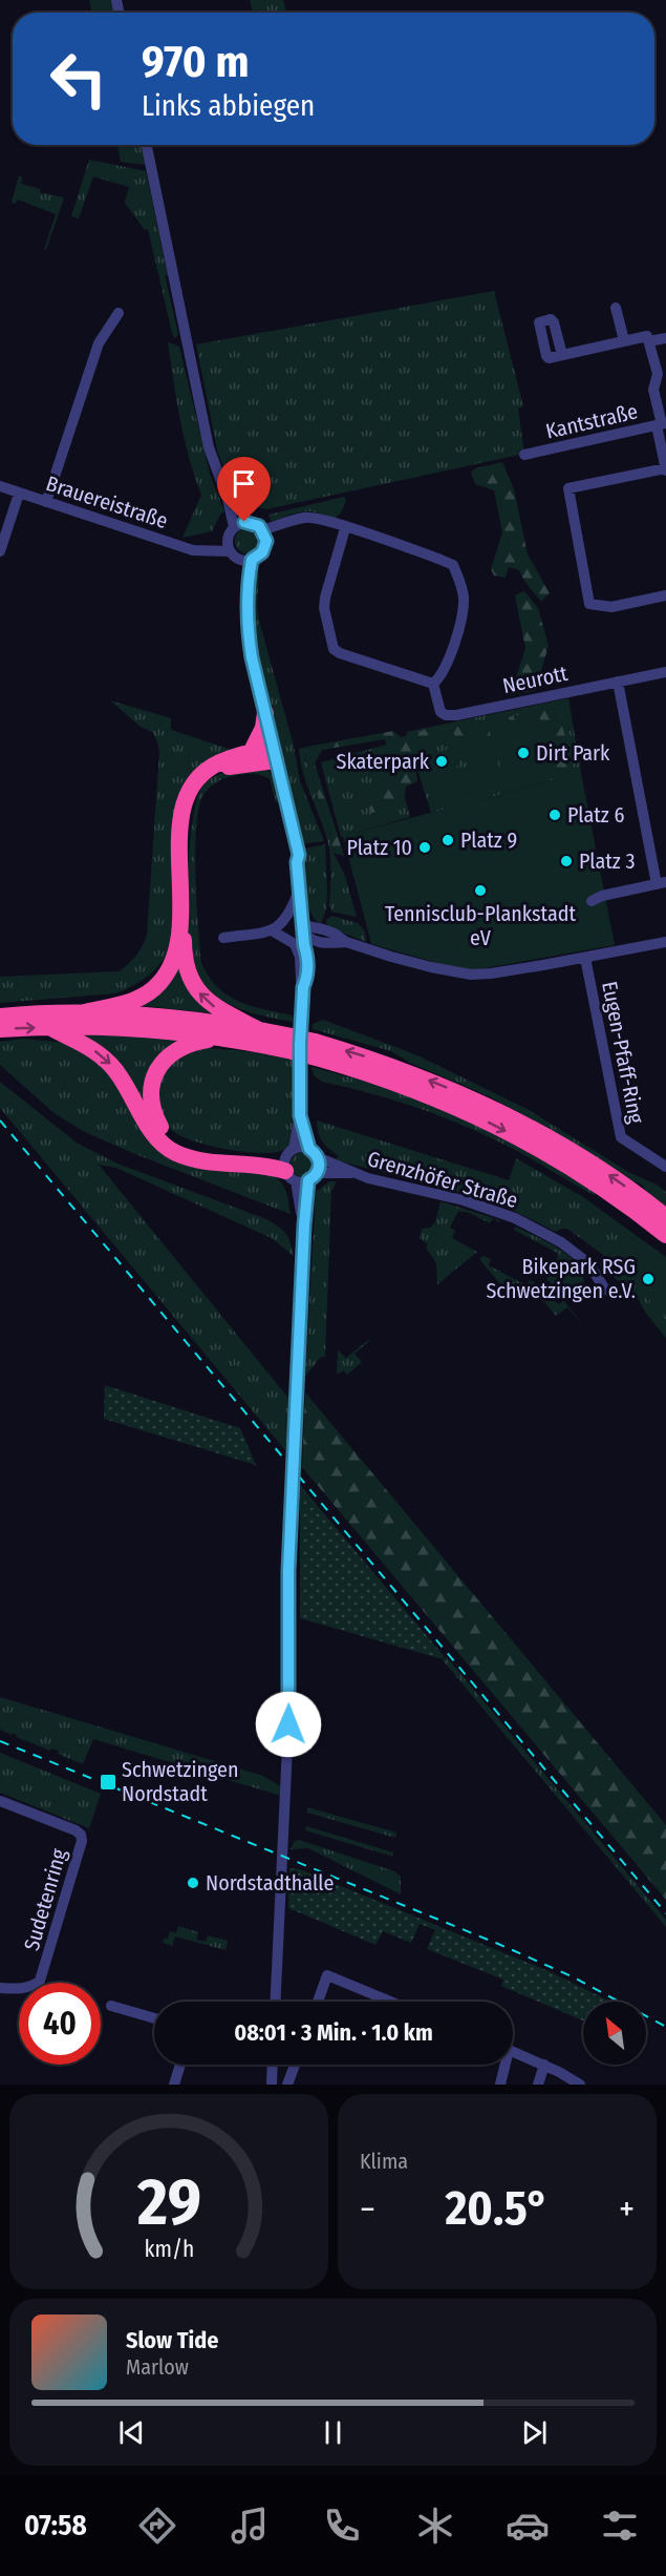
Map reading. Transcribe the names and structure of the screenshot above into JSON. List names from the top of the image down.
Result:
{
  "streets": {
    "street": [
      "Kantstraße",
      "Brauereistraße",
      "Neurott",
      "Eugen-Pfaff-Ring",
      "Grenzhöfer Straße",
      "Sudetenring"
    ]
  },
  "places": {
    "other": [
      "Dirt Park",
      "Skaterpark",
      "Platz 6",
      "Platz 9",
      "Platz 10",
      "Platz 3",
      "Tennisclub-Plankstadt eV",
      "Bikepark RSG Schwetzingen e.V.",
      "Nordstadthalle"
    ],
    "transit": ["Schwetzingen Nordstadt"]
  },
  "north": "top left",
  "page": {
    "turn": ["970 m", "Links abbiegen"],
    "limit": "40",
    "trip": "08:01 · 3 Min. · 1.0 km",
    "tile": "Klima",
    "heat": ["−", "20.5°", "+"],
    "song": ["Slow Tide", "Marlow"],
    "tabs": "07:58",
    "gauge": ["29", "km/h"]
  }
}
